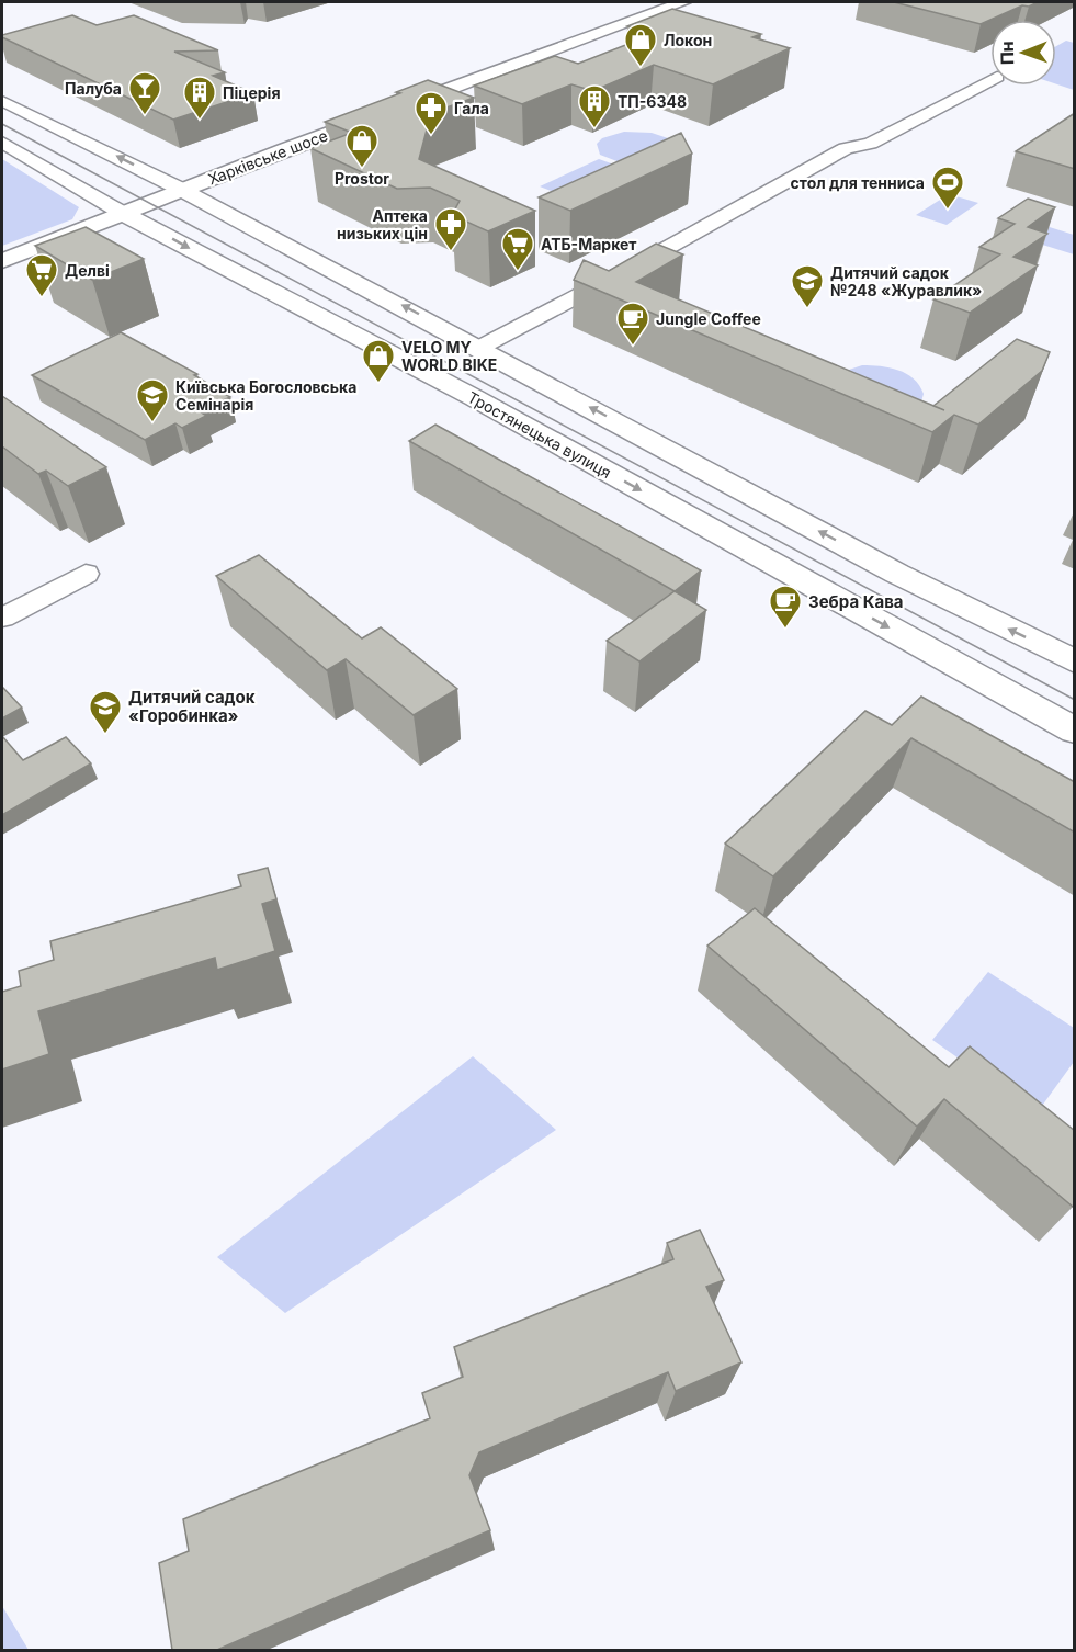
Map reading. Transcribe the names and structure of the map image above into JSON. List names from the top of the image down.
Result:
{
  "streets": {
    "main road": ["Харківське шосе", "Тростянецька вулиця"]
  },
  "crossings": [
    ["Харківське шосе", "Тростянецька вулиця"]
  ],
  "one_way": ["Тростянецька вулиця"],
  "places": {
    "shop": ["Локон", "Prostor", "VELO MY WORLD BIKE"],
    "bar": ["Палуба"],
    "building": ["Піцерія", "ТП-6348"],
    "pharmacy": ["Гала", "Аптека низьких цін"],
    "sports": ["стол для тенниса"],
    "supermarket": ["АТБ-Маркет", "Делві"],
    "school or university": ["Дитячий садок №248 «Журавлик»", "Київська Богословська Семінарія", "Дитячий садок «Горобинка»"],
    "cafe": ["Jungle Coffee", "Зебра Кава"]
  },
  "north": "left"
}
